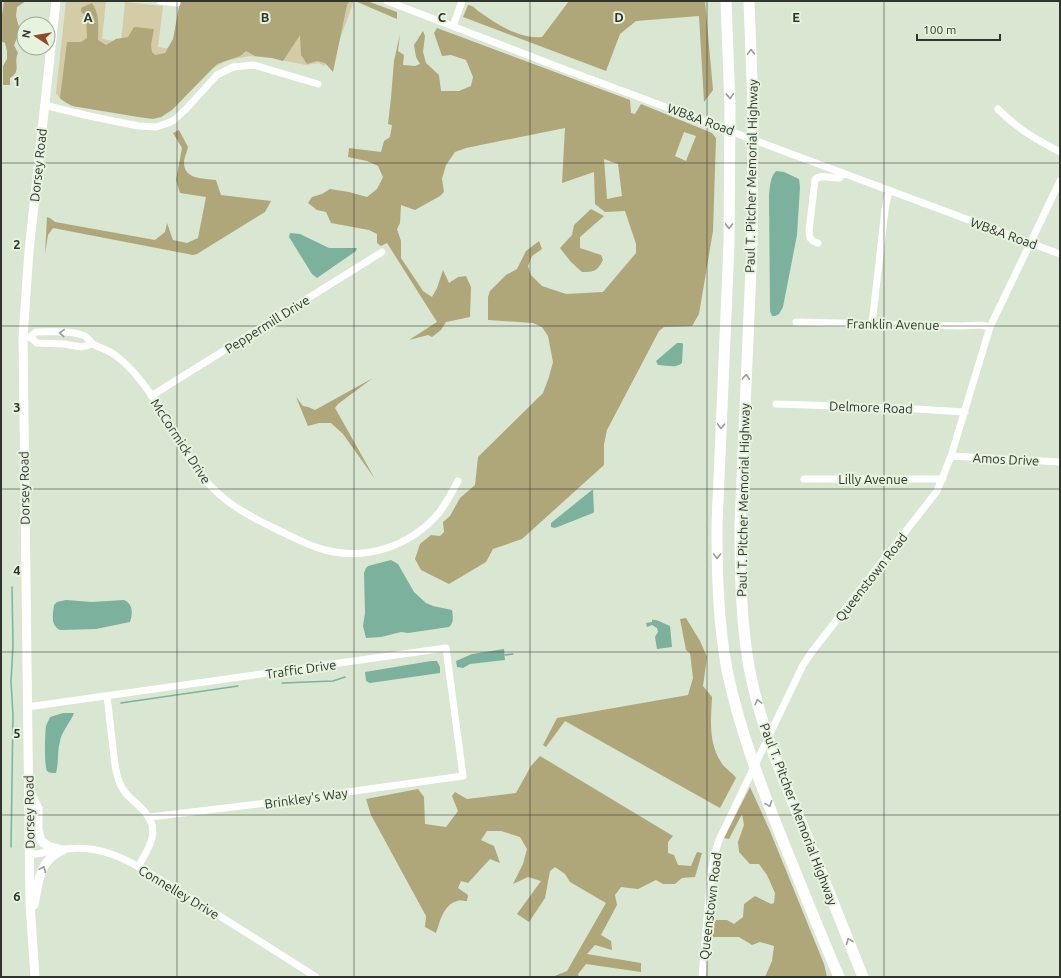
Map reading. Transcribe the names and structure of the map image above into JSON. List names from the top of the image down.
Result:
{
  "streets": {
    "highway": ["Paul T. Pitcher Memorial Highway"],
    "main road": ["Dorsey Road"],
    "street": [
      "WB&A Road",
      "Peppermill Drive",
      "Franklin Avenue",
      "Delmore Road",
      "McCormick Drive",
      "Amos Drive",
      "Lilly Avenue",
      "Queenstown Road",
      "Traffic Drive",
      "Brinkley's Way",
      "Connelley Drive"
    ]
  },
  "crossings": [
    ["WB&A Road", "Queenstown Road"],
    ["Dorsey Road", "McCormick Drive"],
    ["Dorsey Road", "Traffic Drive"],
    ["Dorsey Road", "Connelley Drive"],
    ["Peppermill Drive", "McCormick Drive"],
    ["Franklin Avenue", "Queenstown Road"],
    ["Delmore Road", "Queenstown Road"],
    ["Amos Drive", "Queenstown Road"],
    ["Lilly Avenue", "Queenstown Road"],
    ["Traffic Drive", "Brinkley's Way"]
  ],
  "scale_bar": "100 m",
  "north": "left",
  "grid": {
    "columns": [
      "A",
      "B",
      "C",
      "D",
      "E"
    ],
    "rows": [
      "1",
      "2",
      "3",
      "4",
      "5",
      "6"
    ]
  }
}
